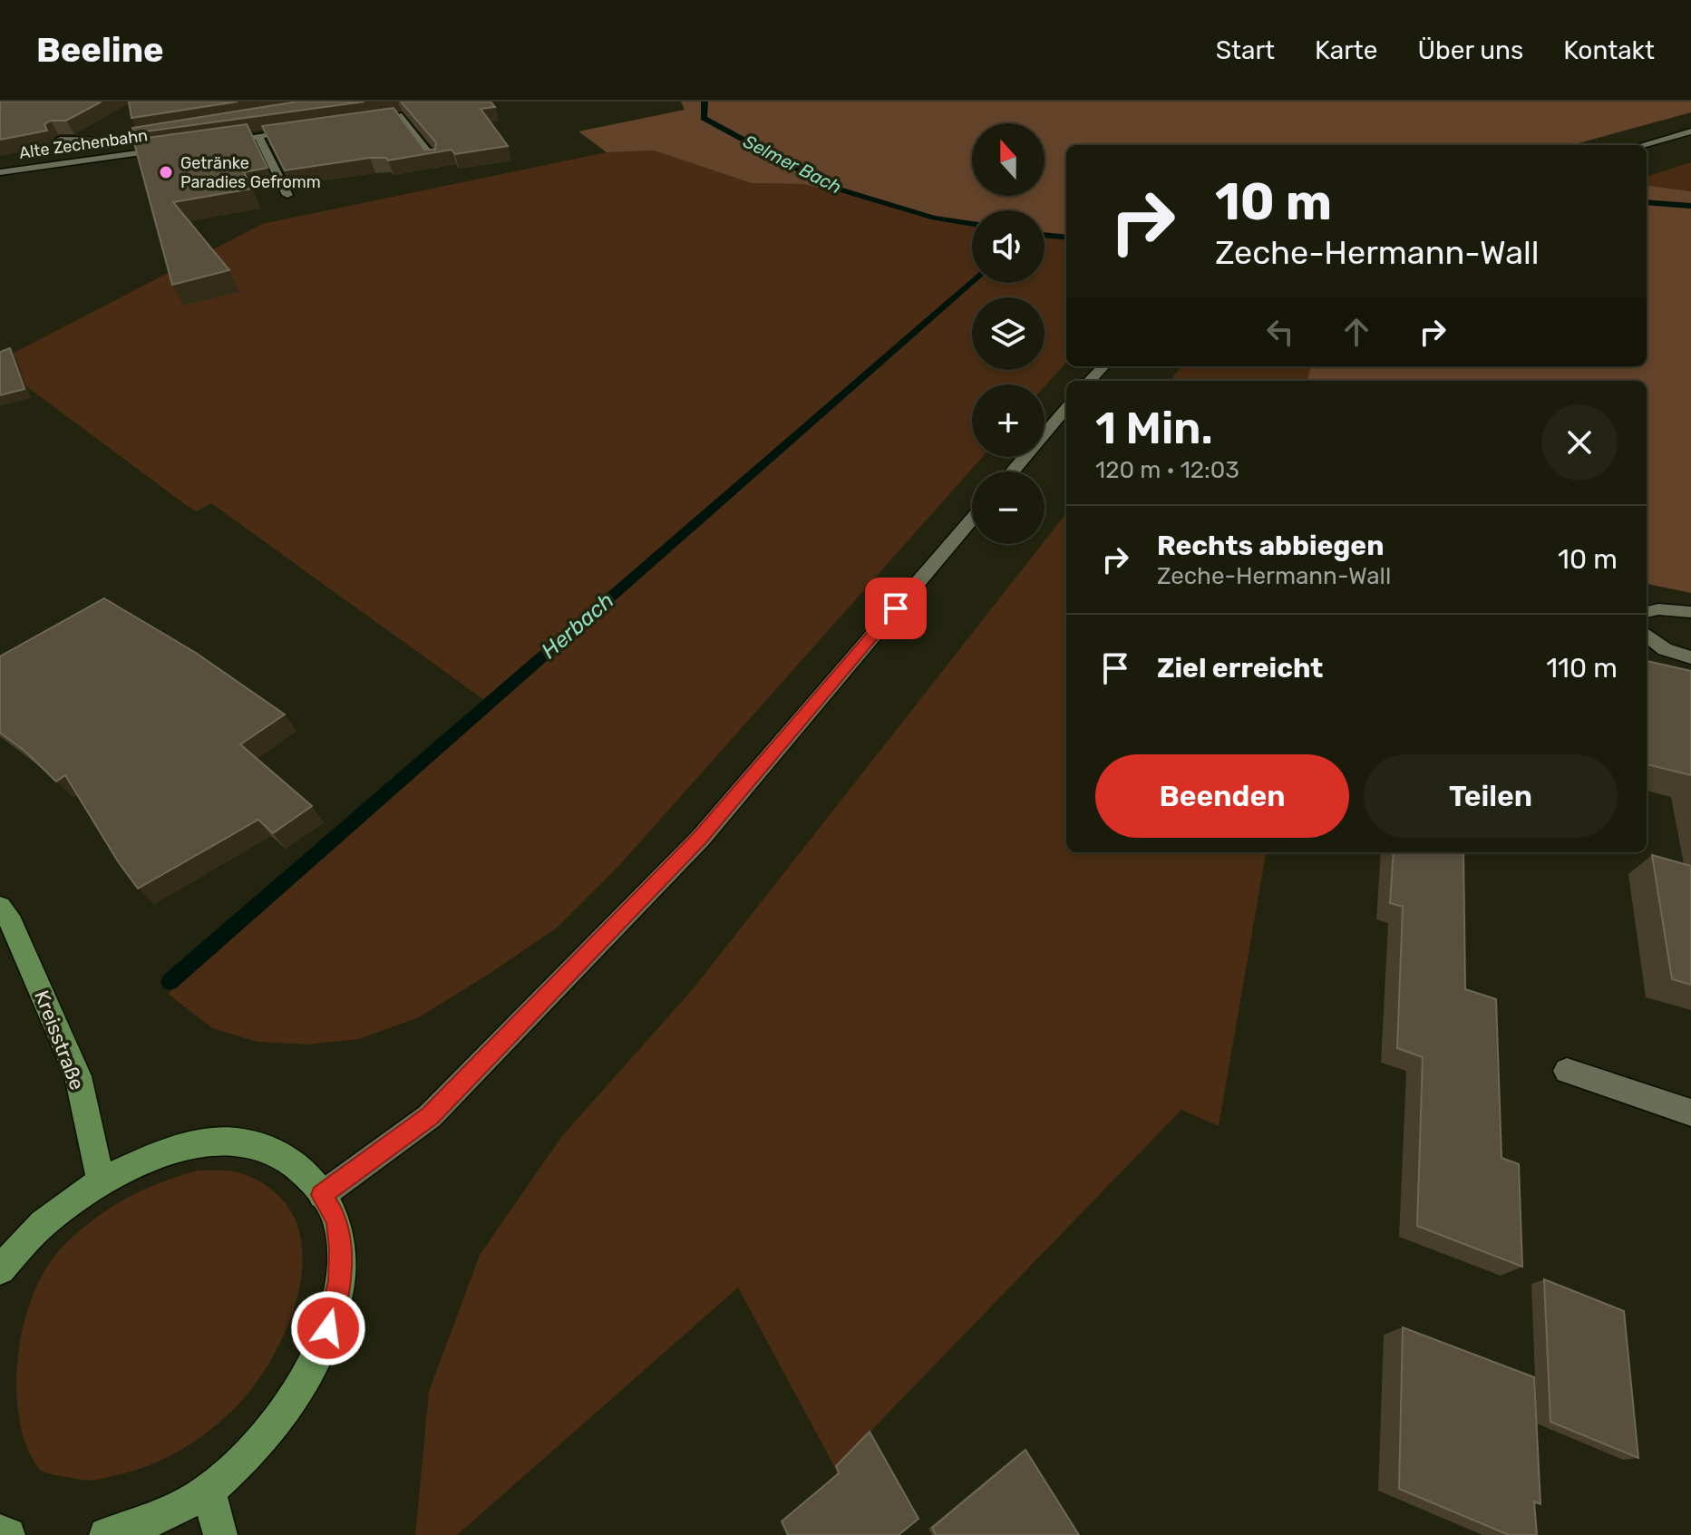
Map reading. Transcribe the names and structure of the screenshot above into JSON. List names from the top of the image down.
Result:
{
  "streets": {
    "main road": ["Kreisstraße"],
    "street": ["Alte Zechenbahn"]
  },
  "water": ["Selmer Bach", "Herbach"],
  "places": ["Getränke Paradies Gefromm"],
  "north": "top",
  "page": {
    "header": "Beeline",
    "nav": [
      "Start",
      "Karte",
      "Über uns",
      "Kontakt"
    ],
    "map_buttons": ["+", "−"],
    "turn": ["10 m", "Zeche-Hermann-Wall"],
    "heading": ["1 Min.", "120 m · 12:03"],
    "list": [
      {
        "name": "Rechts abbiegen",
        "note": "Zeche-Hermann-Wall",
        "value": "10 m"
      },
      {
        "name": "Ziel erreicht",
        "value": "110 m"
      }
    ],
    "buttons": ["Beenden", "Teilen"]
  }
}
